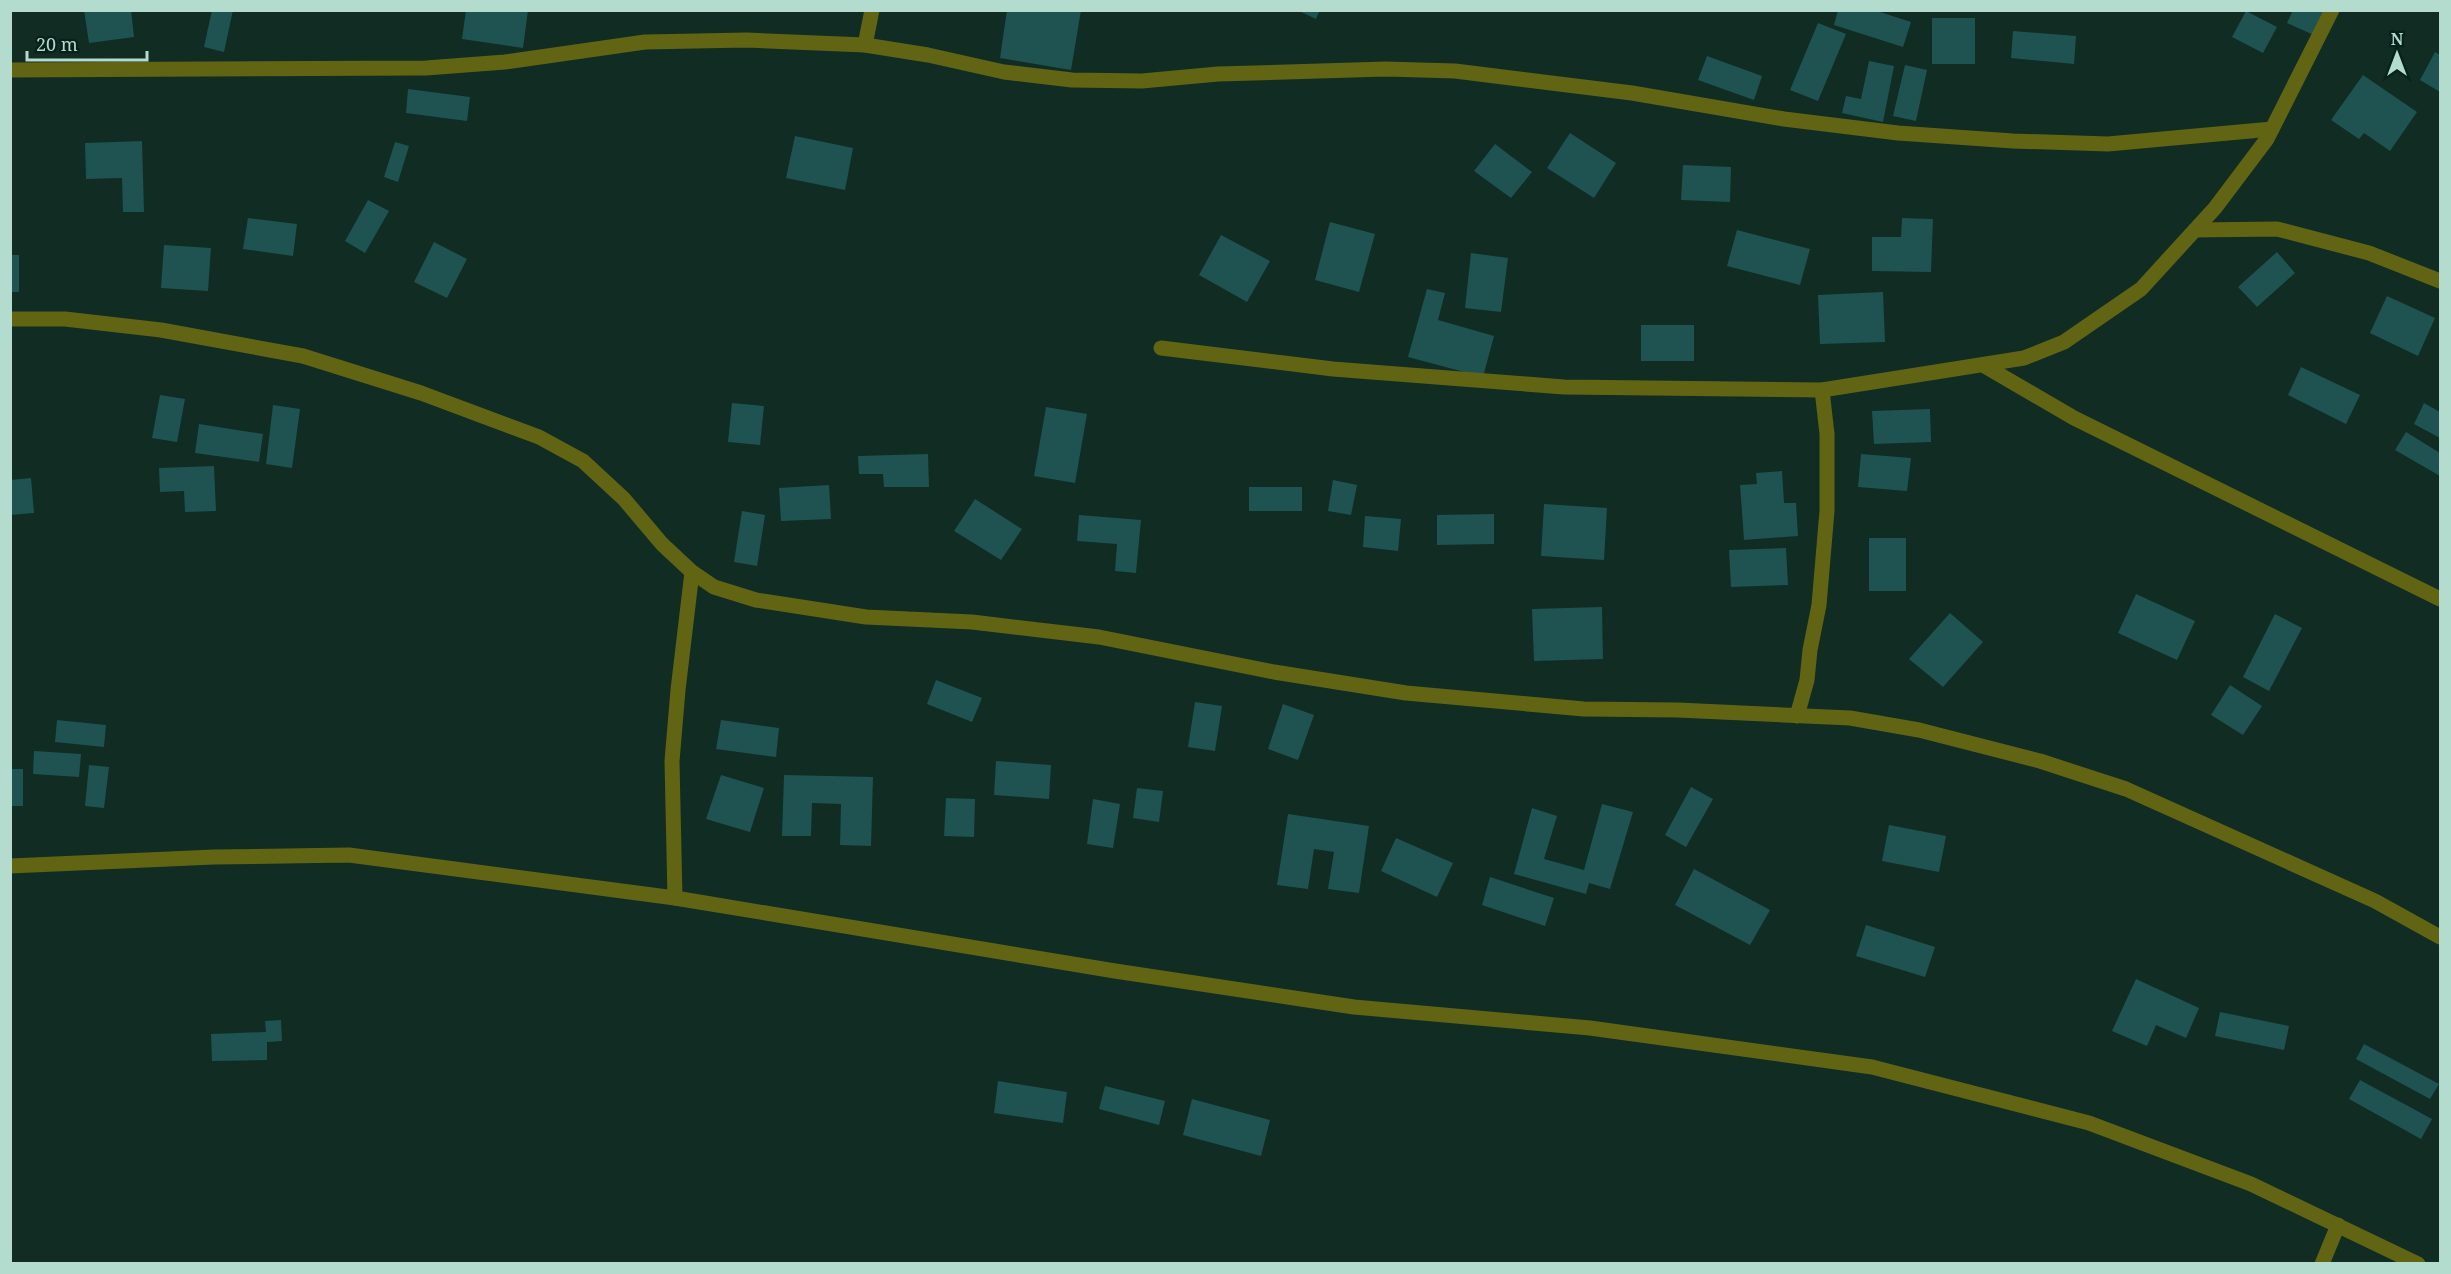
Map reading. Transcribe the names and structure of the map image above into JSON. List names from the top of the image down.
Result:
{
  "scale_bar": "20 m",
  "north": "top"
}
